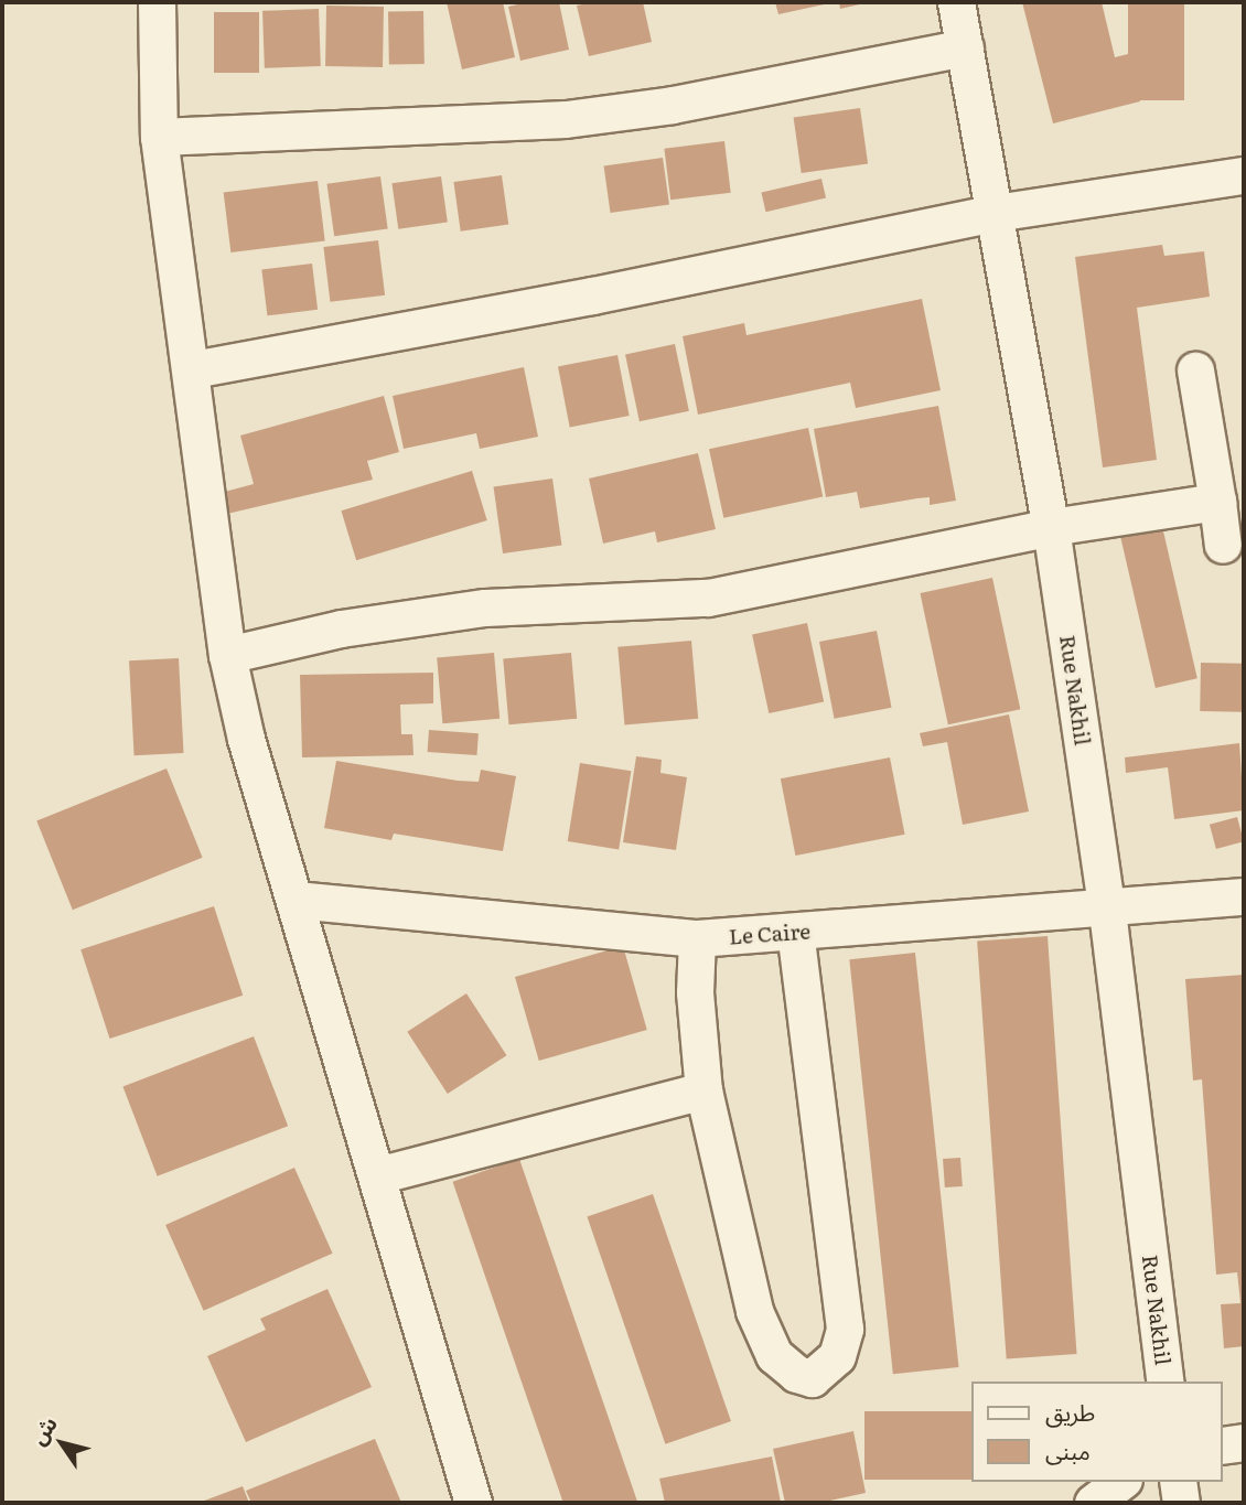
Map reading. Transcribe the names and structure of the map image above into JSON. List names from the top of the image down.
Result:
{
  "streets": {
    "street": ["Rue Nakhil", "Le Caire"]
  },
  "crossings": [
    ["Rue Nakhil", "Le Caire"]
  ],
  "legend": ["طريق", "مبنى"],
  "north": "top left"
}
